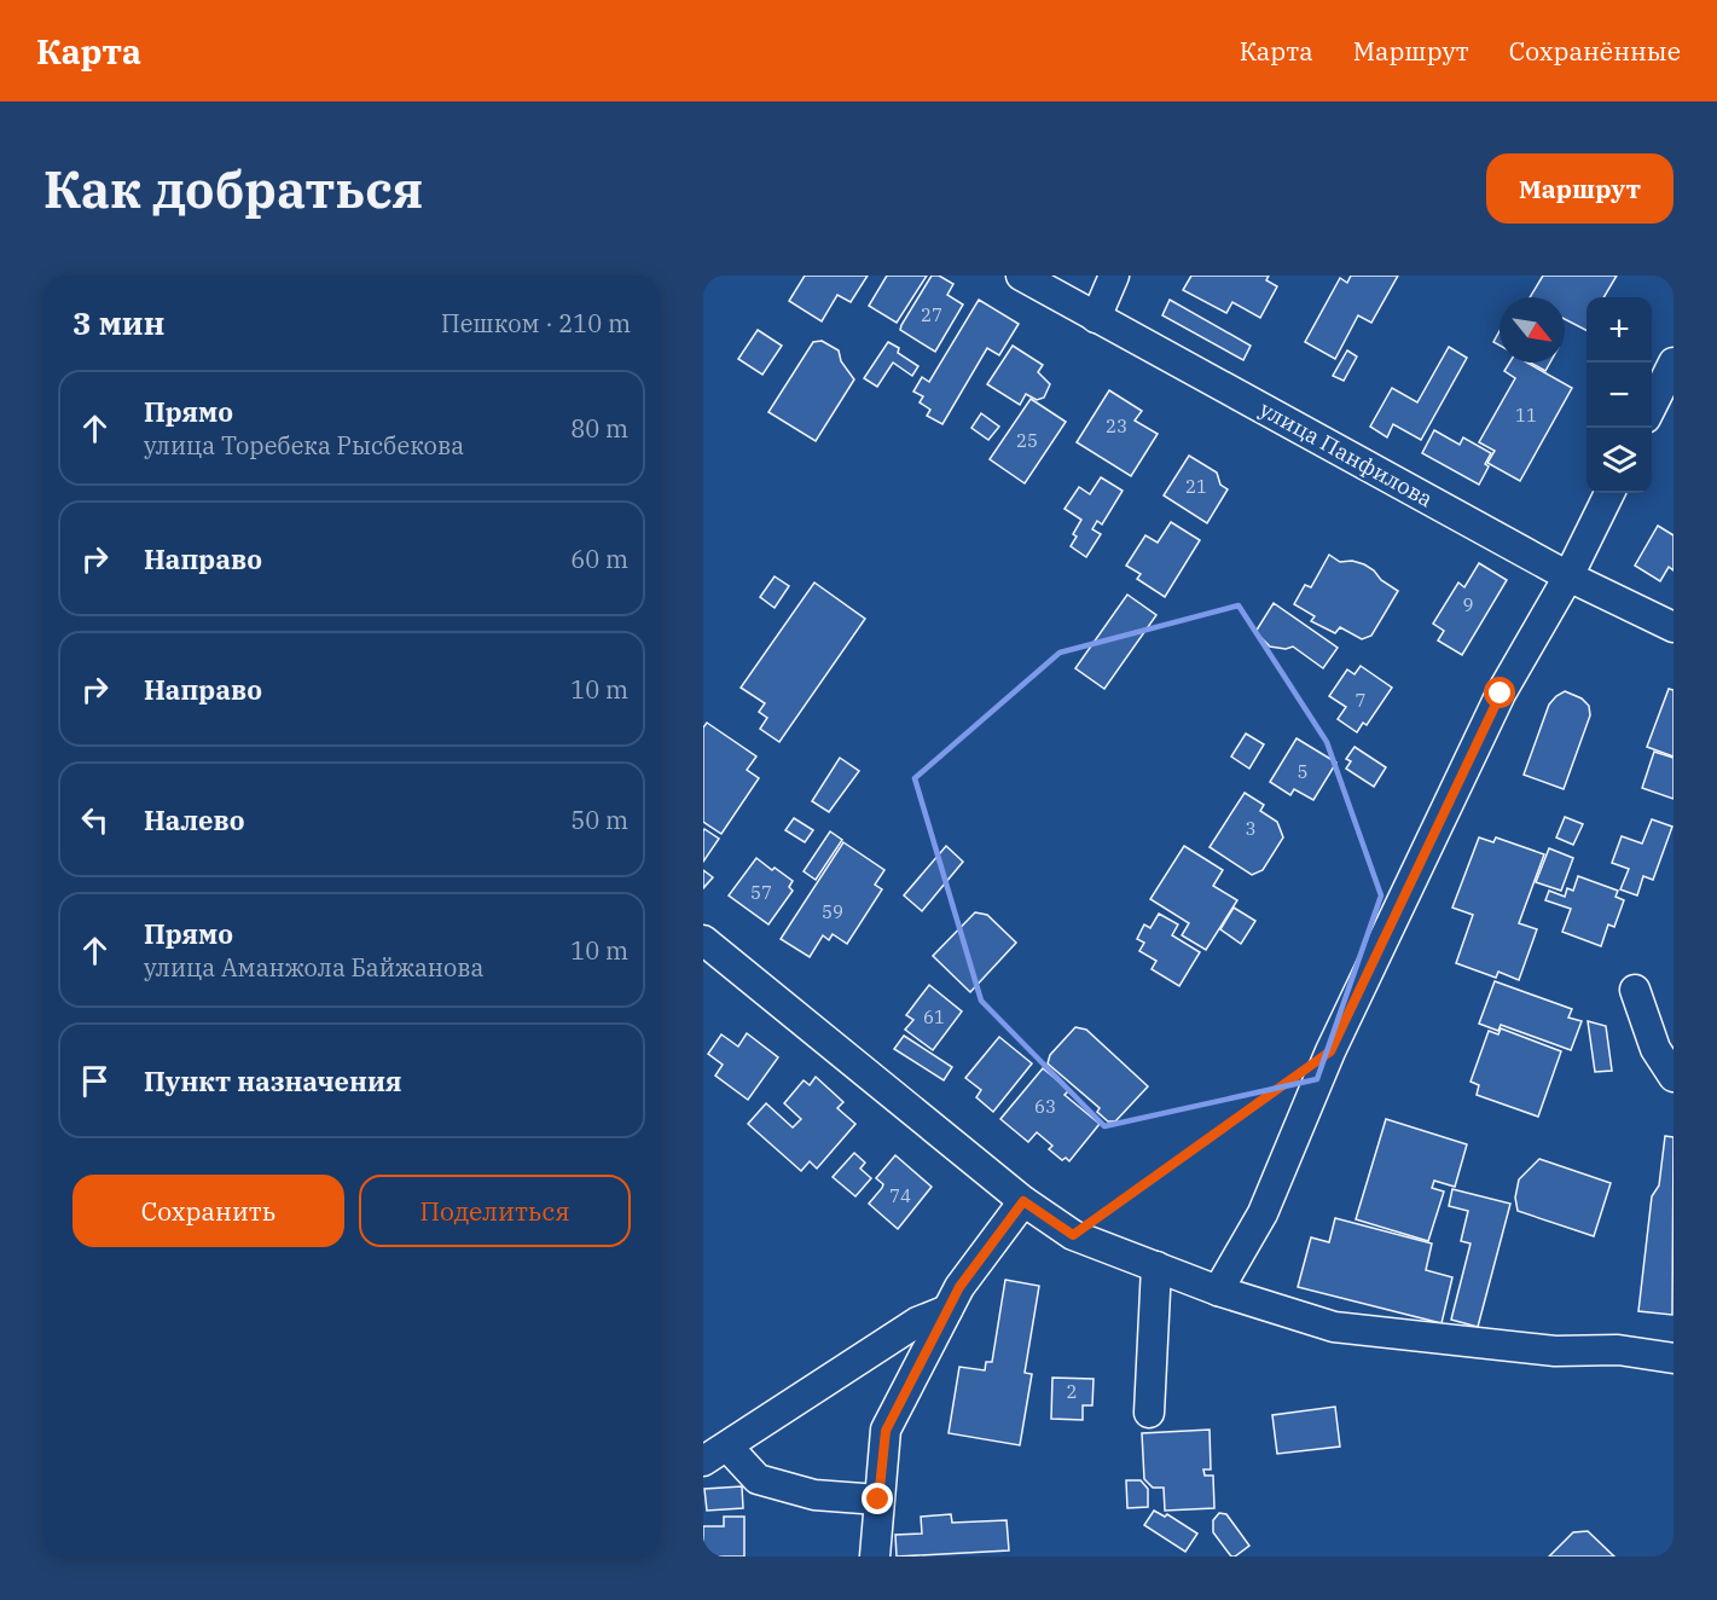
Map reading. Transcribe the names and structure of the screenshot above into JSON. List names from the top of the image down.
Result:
{
  "streets": {
    "street": ["улица Панфилова"]
  },
  "house_numbers": [
    "27",
    "11",
    "23",
    "25",
    "21",
    "9",
    "7",
    "5",
    "3",
    "57",
    "59",
    "61",
    "63",
    "74",
    "2"
  ],
  "north": "bottom right",
  "page": {
    "header": "Карта",
    "nav": ["Карта", "Маршрут", "Сохранённые"],
    "buttons": [
      "Маршрут",
      ["Сохранить", "Поделиться"]
    ],
    "title": "Как добраться",
    "heading": ["3 мин", "Пешком · 210 m"],
    "map_buttons": ["+", "−"],
    "list": [
      ["Прямо", "улица Торебека Рысбекова", "80 m"],
      ["Направо", "60 m"],
      ["Направо", "10 m"],
      ["Налево", "50 m"],
      ["Прямо", "улица Аманжола Байжанова", "10 m"],
      "Пункт назначения"
    ]
  }
}
